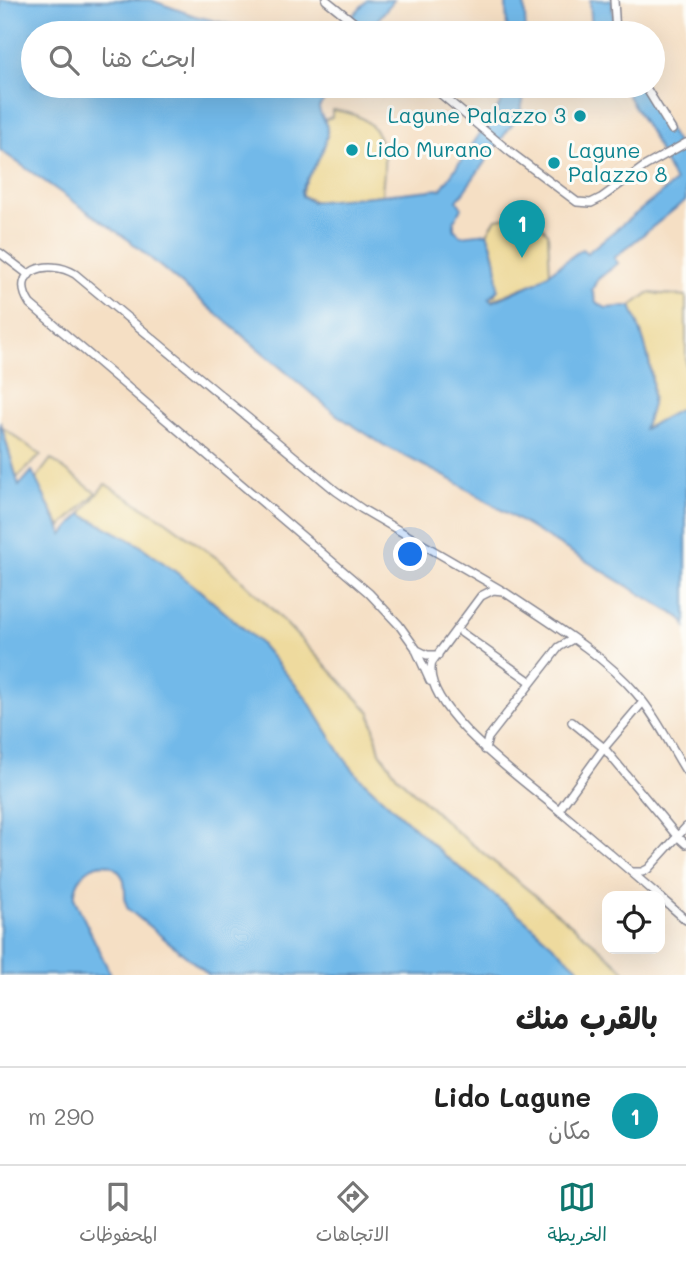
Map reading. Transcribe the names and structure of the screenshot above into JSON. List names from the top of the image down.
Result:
{
  "places": ["Lagune Palazzo 3", "Lido Murano", "Lagune Palazzo 8"],
  "page": {
    "search": "ابحث هنا",
    "pins": "1",
    "heading": "بالقرب منك",
    "list": [
      {
        "mark": "1",
        "name": "Lido Lagune",
        "note": "مكان",
        "value": "290 m"
      }
    ],
    "nav": ["الخريطة", "الاتجاهات", "المحفوظات"]
  }
}
